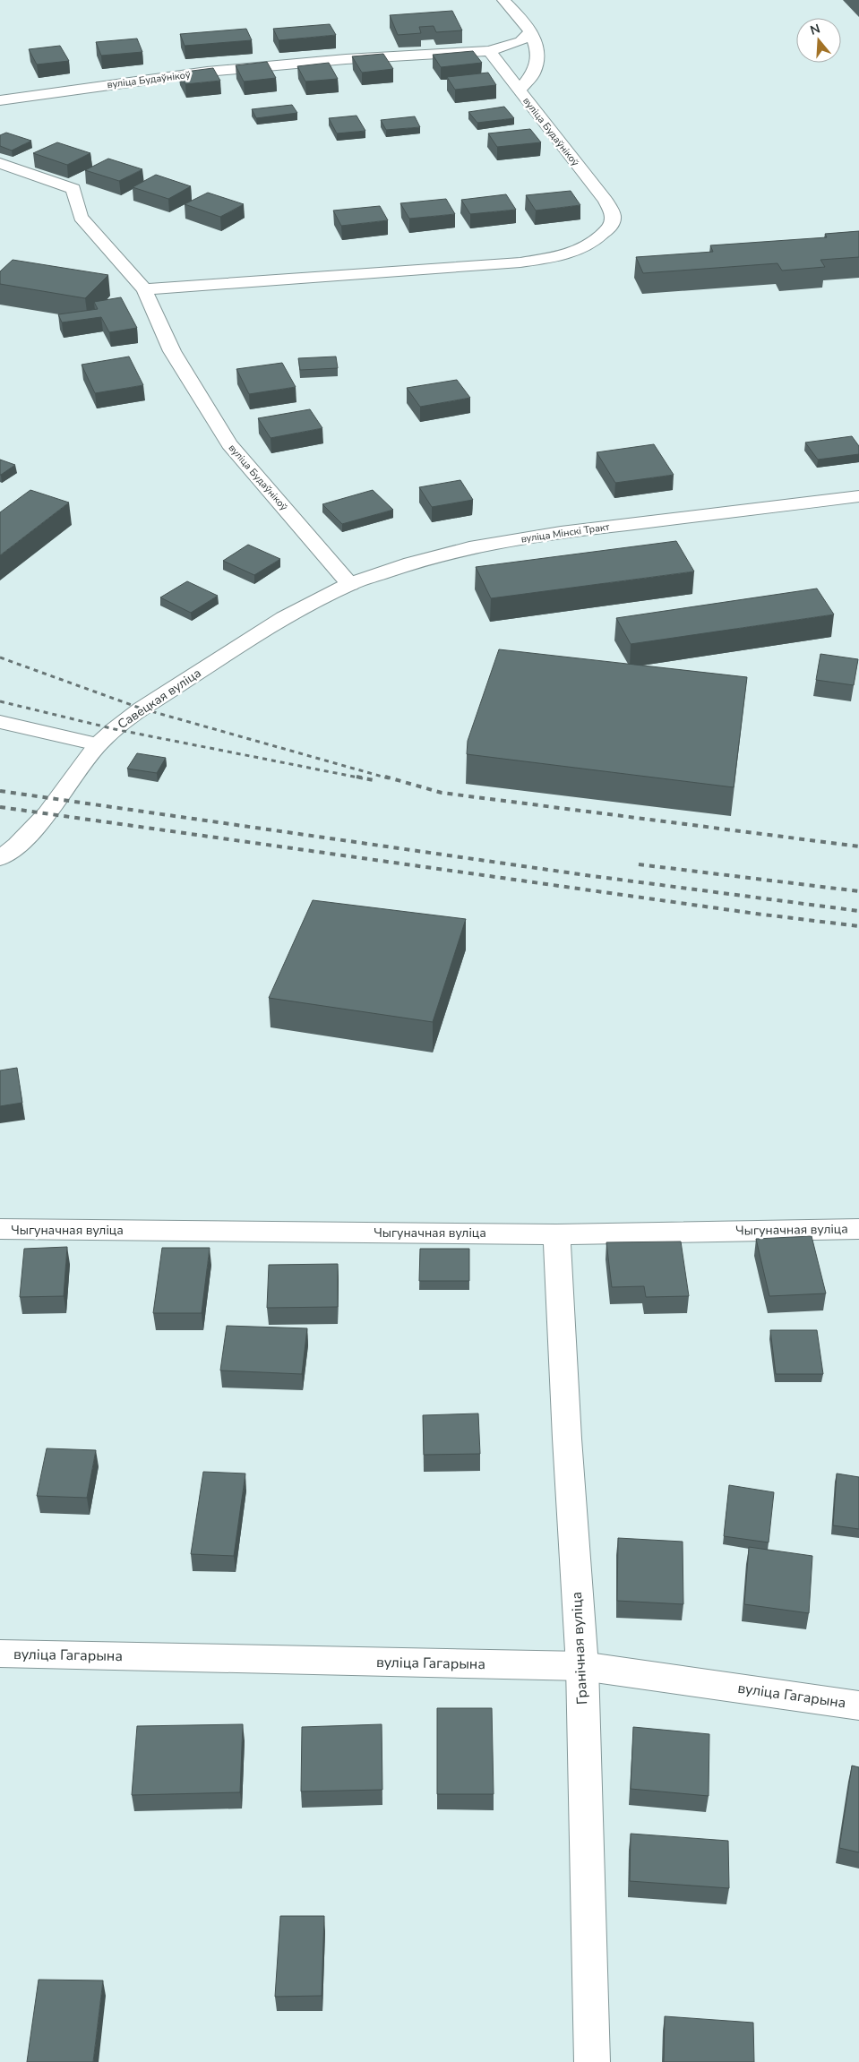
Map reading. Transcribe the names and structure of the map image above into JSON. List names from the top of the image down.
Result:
{
  "streets": {
    "street": [
      "вуліца Будаўнікоў",
      "вуліца Мінскі Тракт",
      "Савецкая вуліца",
      "Чыгуначная вуліца",
      "Гранічная вуліца",
      "вуліца Гагарына"
    ]
  },
  "crossings": [
    ["вуліца Будаўнікоў", "вуліца Мінскі Тракт"],
    ["вуліца Мінскі Тракт", "Савецкая вуліца"],
    ["Чыгуначная вуліца", "Гранічная вуліца"],
    ["Гранічная вуліца", "вуліца Гагарына"]
  ],
  "north": "top"
}
